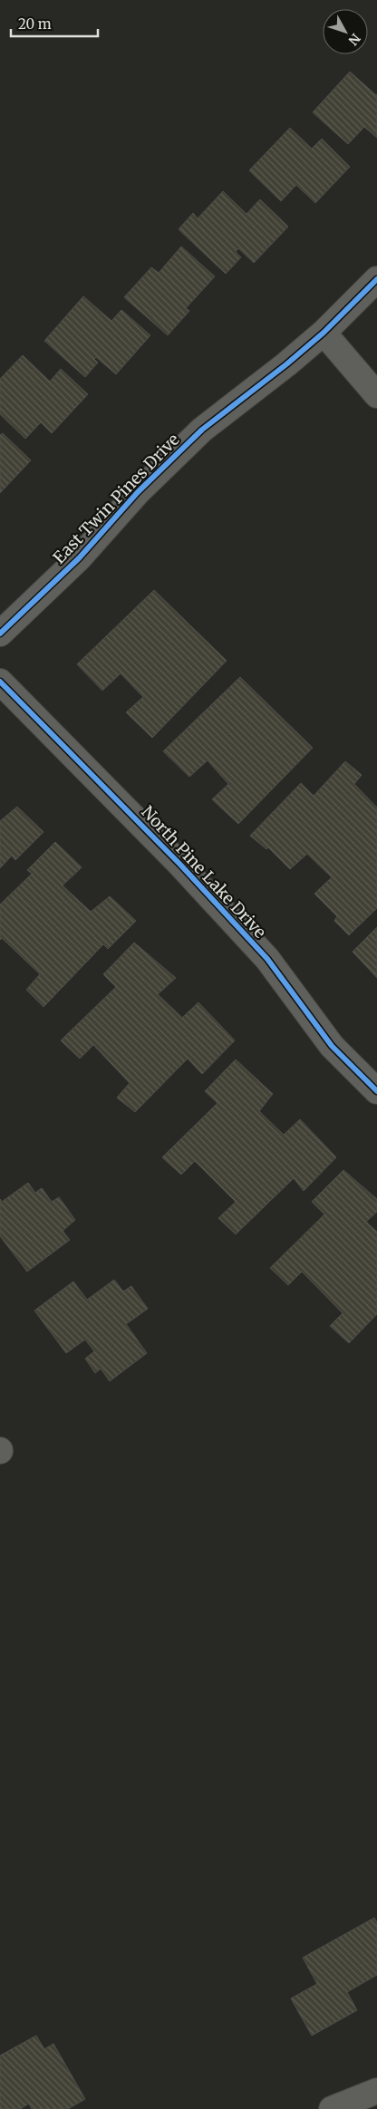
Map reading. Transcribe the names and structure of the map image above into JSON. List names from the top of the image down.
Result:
{
  "streets": {
    "street": ["East Twin Pines Drive", "North Pine Lake Drive"]
  },
  "scale_bar": "20 m",
  "north": "bottom right"
}
